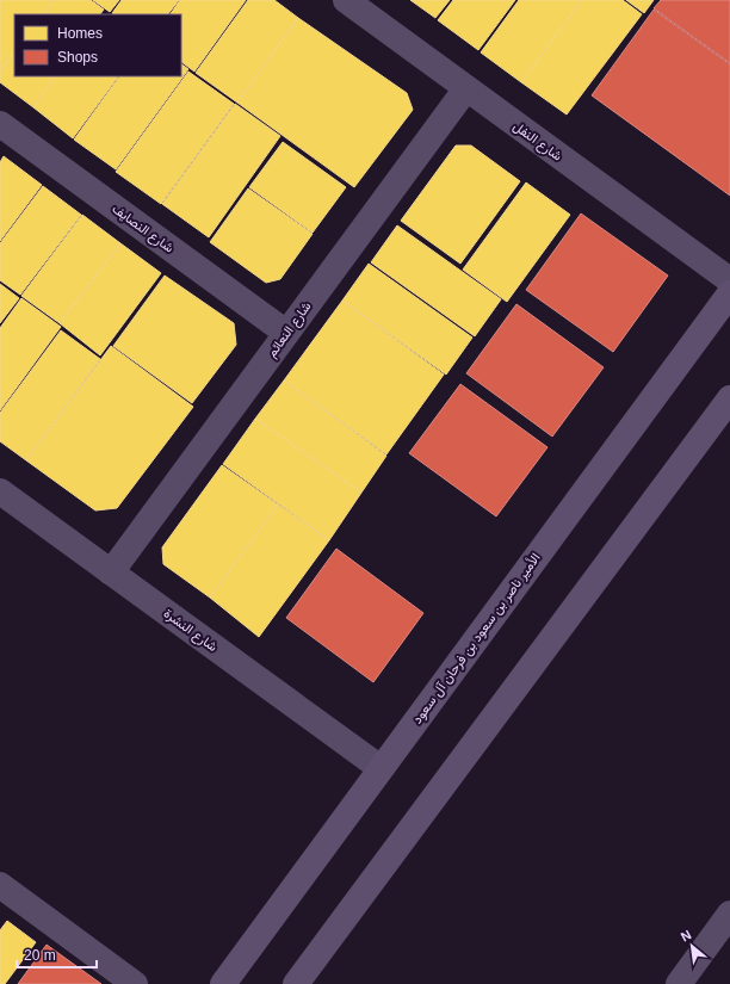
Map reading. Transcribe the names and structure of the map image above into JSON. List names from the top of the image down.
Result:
{
  "streets": {
    "street": [
      "شارع النفل",
      "شارع النصايف",
      "شارع النعائم",
      "شارع النشرة",
      "الأمير ناصر بن سعود بن فرحان آل سعود"
    ]
  },
  "crossings": [
    ["شارع النفل", "شارع النعائم"],
    ["شارع النصايف", "شارع النعائم"],
    ["شارع النعائم", "شارع النشرة"],
    ["شارع النشرة", "الأمير ناصر بن سعود بن فرحان آل سعود"]
  ],
  "legend": ["Homes", "Shops"],
  "scale_bar": "20 m",
  "north": "top left"
}
